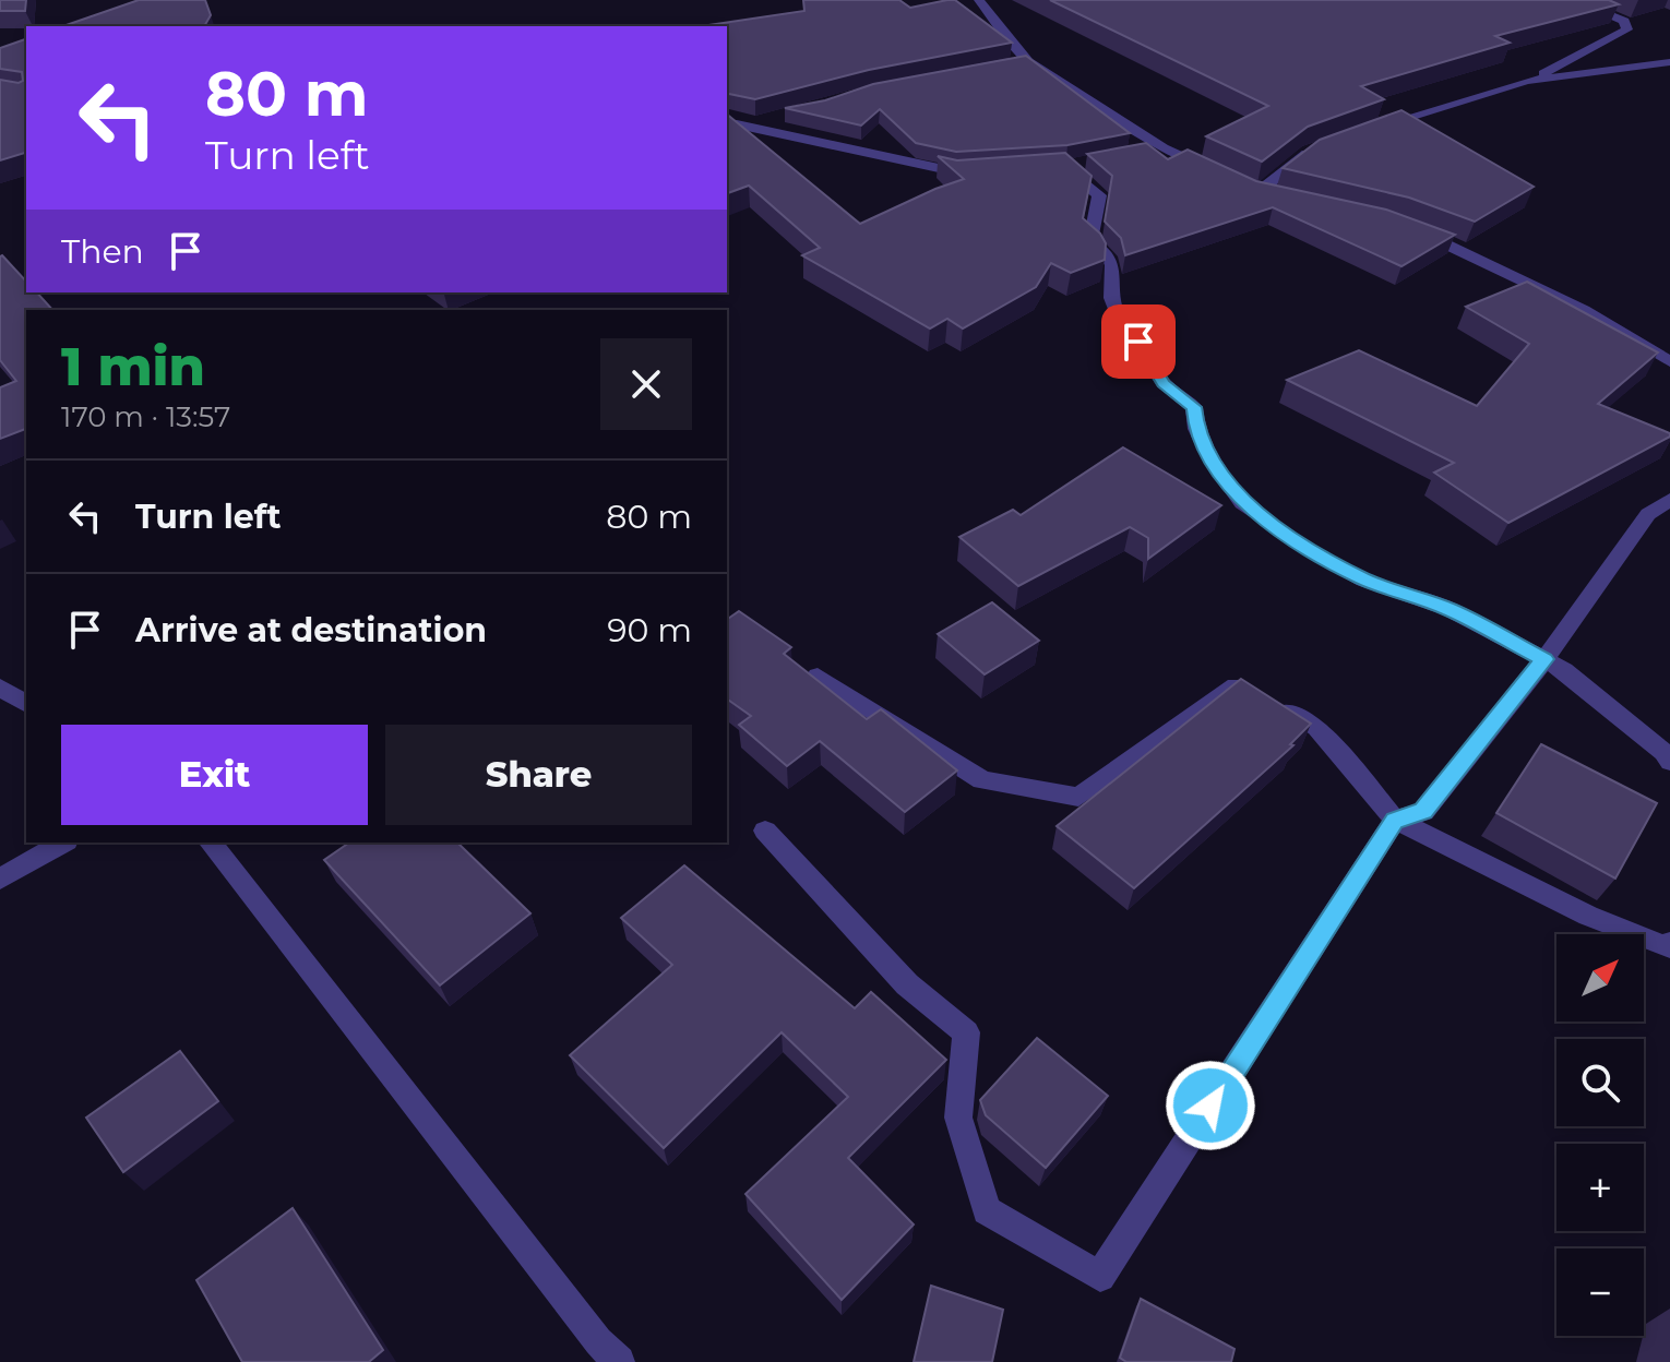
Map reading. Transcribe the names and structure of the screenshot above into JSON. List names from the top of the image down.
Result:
{
  "north": "top right",
  "page": {
    "turn": ["80 m", "Turn left"],
    "then": "Then",
    "heading": ["1 min", "170 m · 13:57"],
    "list": [
      {
        "name": "Turn left",
        "value": "80 m"
      },
      {
        "name": "Arrive at destination",
        "value": "90 m"
      }
    ],
    "buttons": ["Exit", "Share"],
    "map_buttons": ["+", "−"]
  }
}
